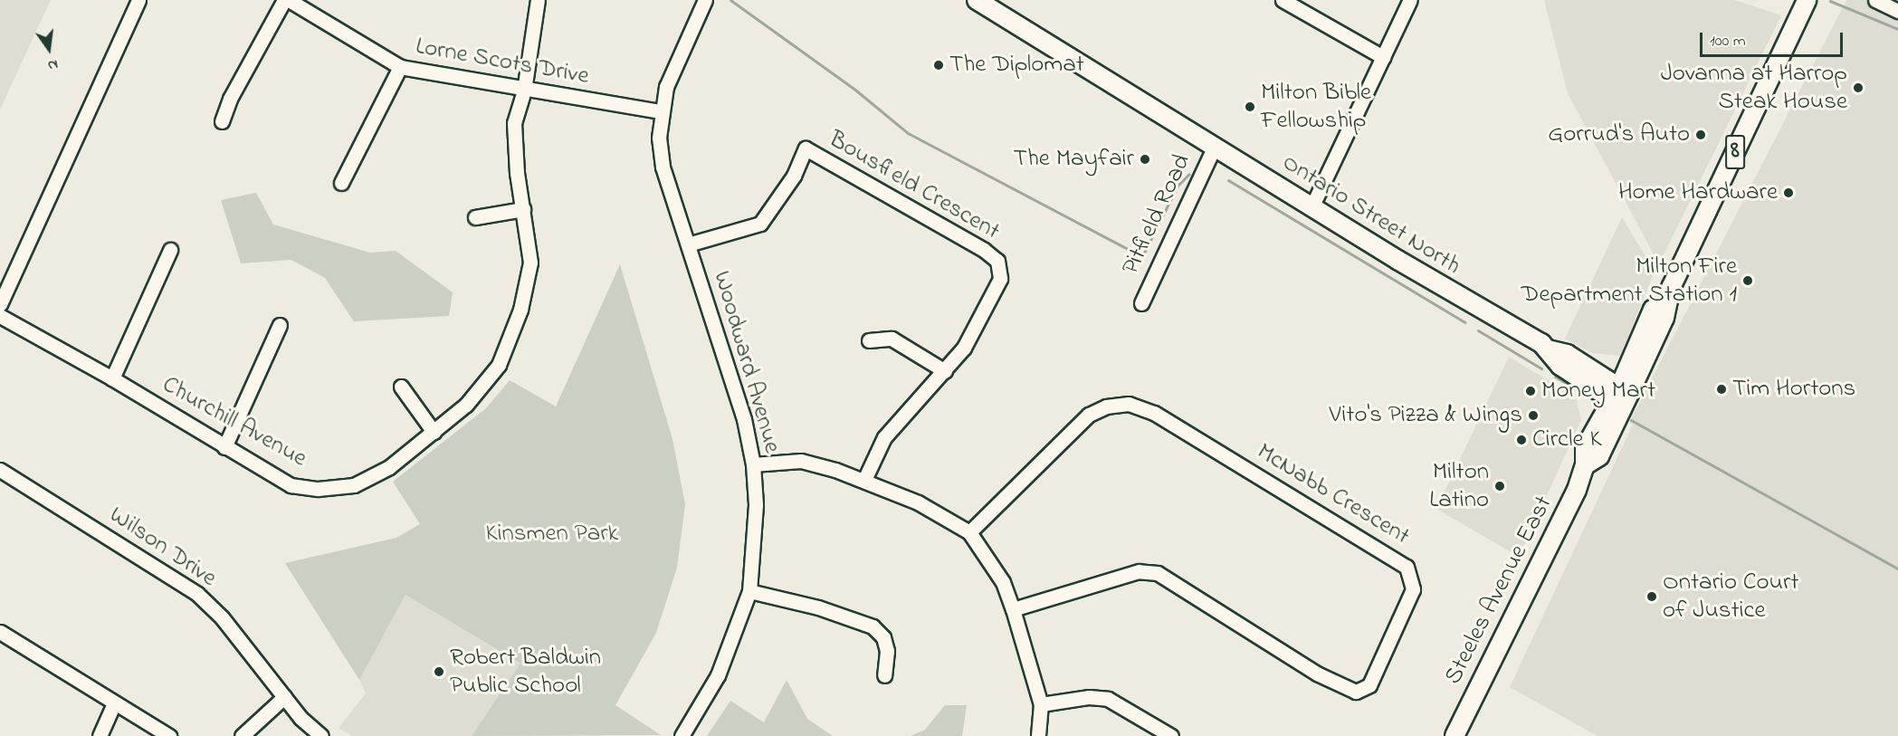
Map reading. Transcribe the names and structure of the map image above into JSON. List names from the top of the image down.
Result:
{
  "streets": {
    "main road": ["8", "Ontario Street North", "Steeles Avenue East"],
    "street": [
      "Lorne Scots Drive",
      "Bousfield Crescent",
      "Pitfield Road",
      "Woodward Avenue",
      "Churchill Avenue",
      "McNabb Crescent",
      "Wilson Drive"
    ]
  },
  "crossings": [
    ["Lorne Scots Drive", "Woodward Avenue"],
    ["Lorne Scots Drive", "Churchill Avenue"],
    ["Bousfield Crescent", "Woodward Avenue"],
    ["Pitfield Road", "Ontario Street North"],
    ["Ontario Street North", "Steeles Avenue East"]
  ],
  "parks": ["Kinsmen Park"],
  "places": [
    "The Diplomat",
    "Jovanna at Harrop Steak House",
    "Milton Bible Fellowship",
    "Gorrud's Auto",
    "The Mayfair",
    "Home Hardware",
    "Milton Fire Department Station 1",
    "Tim Hortons",
    "Money Mart",
    "Vito's Pizza & Wings",
    "Circle K",
    "Milton Latino",
    "Ontario Court of Justice",
    "Robert Baldwin Public School"
  ],
  "scale_bar": "100 m",
  "north": "bottom"
}
